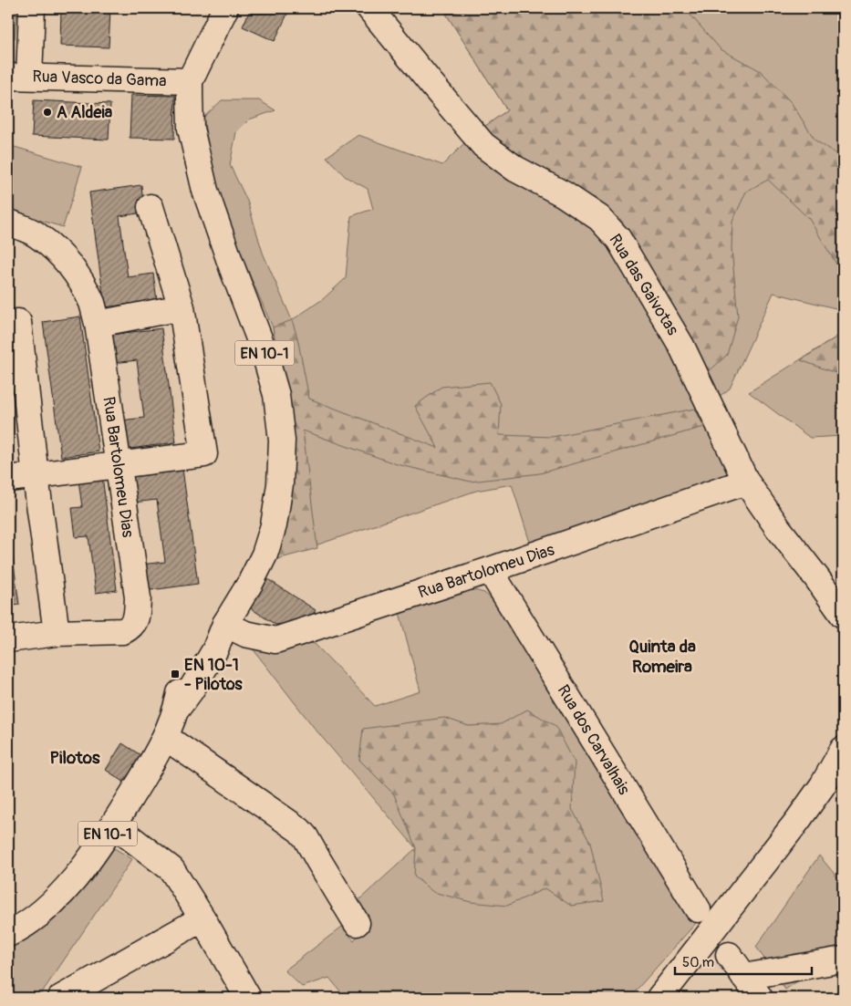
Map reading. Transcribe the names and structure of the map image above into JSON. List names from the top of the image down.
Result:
{
  "streets": {
    "street": [
      "Rua Vasco da Gama",
      "Rua das Gaivotas",
      "EN 10-1",
      "Rua Bartolomeu Dias",
      "Rua dos Carvalhais"
    ]
  },
  "crossings": [
    ["Rua Vasco da Gama", "EN 10-1"],
    ["Rua das Gaivotas", "Rua Bartolomeu Dias"],
    ["EN 10-1", "Rua Bartolomeu Dias"],
    ["Rua Bartolomeu Dias", "Rua dos Carvalhais"]
  ],
  "districts": ["Quinta da Romeira", "Pilotos"],
  "places": {
    "other": ["A Aldeia"],
    "transit": ["EN 10-1 - Pilotos"]
  },
  "scale_bar": "50 m"
}
